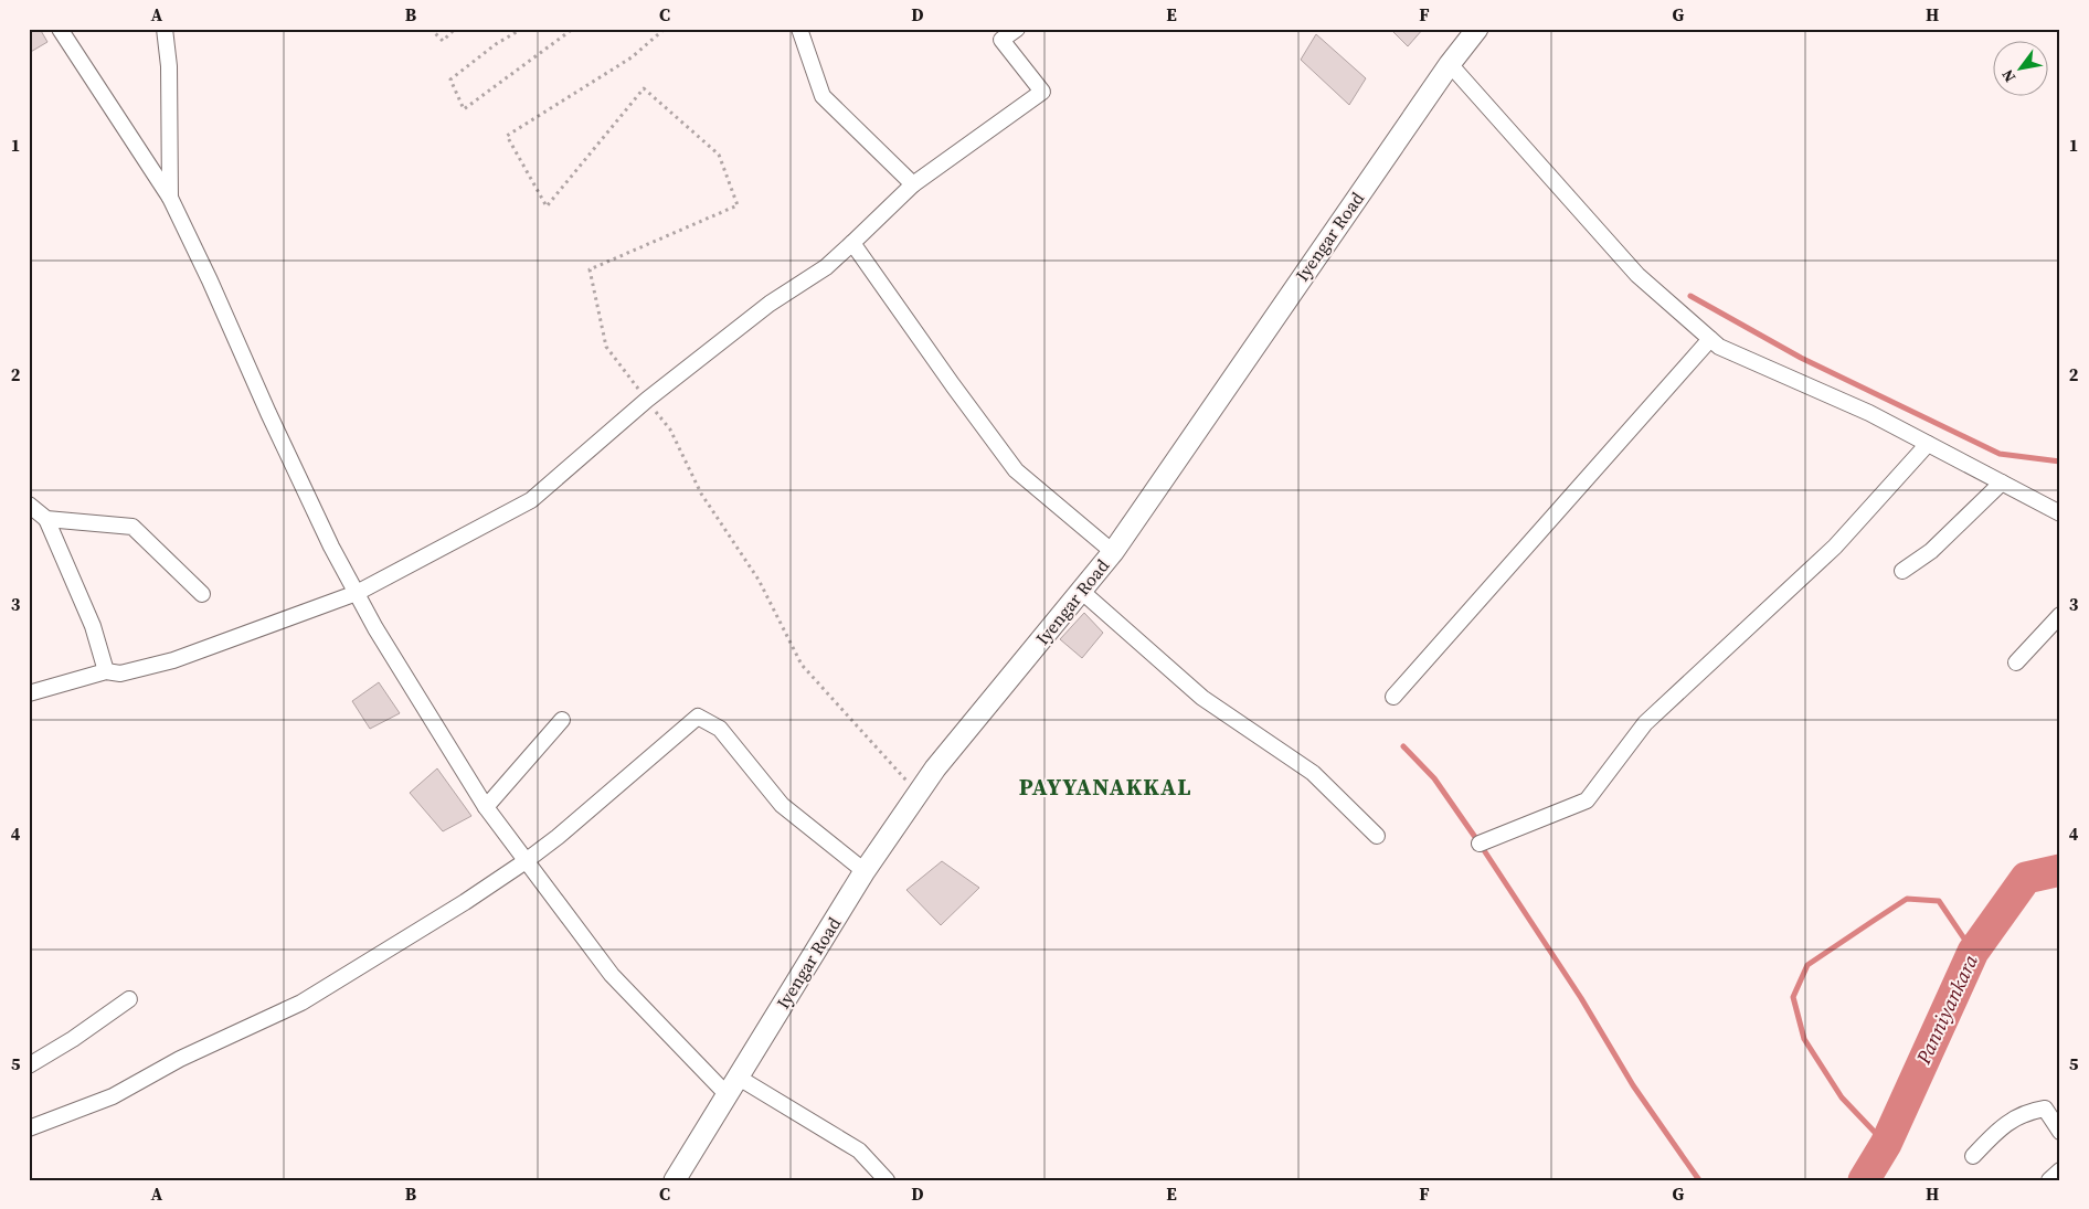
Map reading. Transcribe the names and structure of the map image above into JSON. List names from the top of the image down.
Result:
{
  "streets": {
    "main road": ["Iyengar Road"]
  },
  "districts": ["PAYYANAKKAL"],
  "water": ["Panniyankara"],
  "north": "bottom left",
  "grid": {
    "columns": [
      "A",
      "B",
      "C",
      "D",
      "E",
      "F",
      "G",
      "H"
    ],
    "rows": [
      "1",
      "2",
      "3",
      "4",
      "5"
    ]
  }
}
